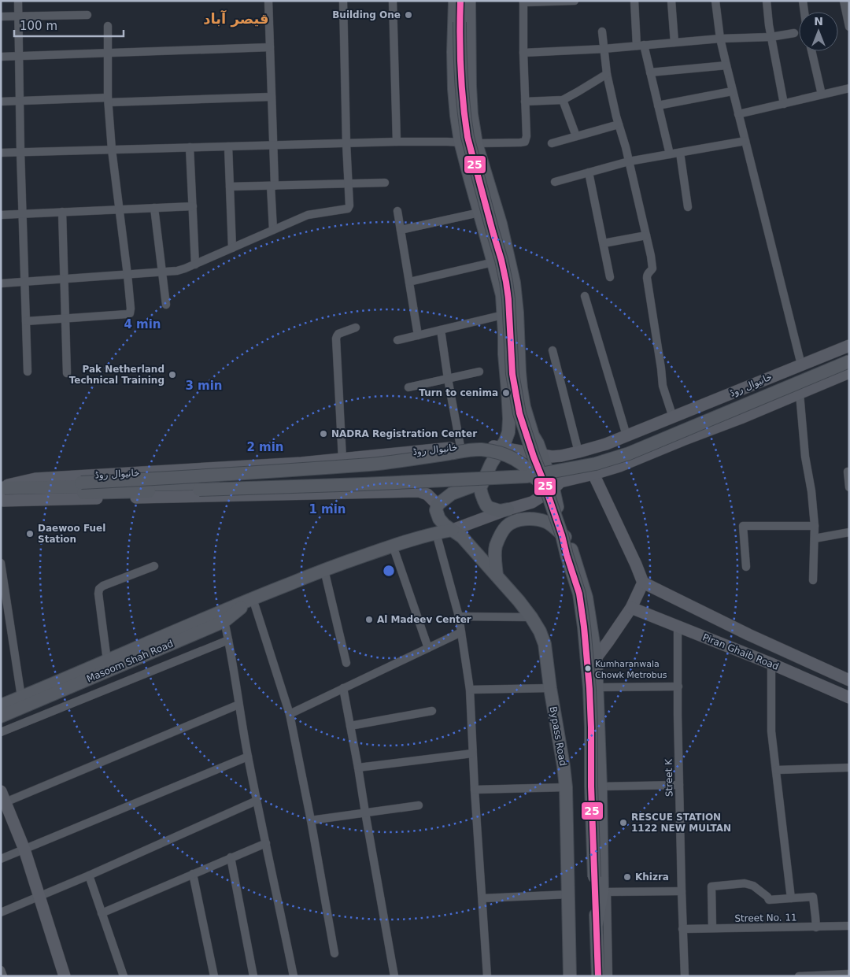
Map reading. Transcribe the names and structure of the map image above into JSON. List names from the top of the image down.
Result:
{
  "streets": {
    "main road": ["خانیوال روڈ", "Masoom Shah Road", "Bypass Road"],
    "street": ["Piran Ghaib Road", "Street K", "Street No. 11"]
  },
  "crossings": [
    ["Piran Ghaib Road", "Street K"],
    ["Masoom Shah Road", "Bypass Road"],
    ["Street K", "Street No. 11"]
  ],
  "districts": ["قیصر آباد"],
  "places": [
    "Building One",
    "Pak Netherland Technical Training",
    "Turn to cenima",
    "NADRA Registration Center",
    "Daewoo Fuel Station",
    "Al Madeev Center",
    "Kumharanwala Chowk Metrobus",
    "RESCUE STATION 1122 NEW MULTAN",
    "Khizra"
  ],
  "lines": ["transit line 25"],
  "scale_bar": "100 m",
  "north": "top",
  "rings": [
    "4 min",
    "3 min",
    "2 min",
    "1 min"
  ]
}
